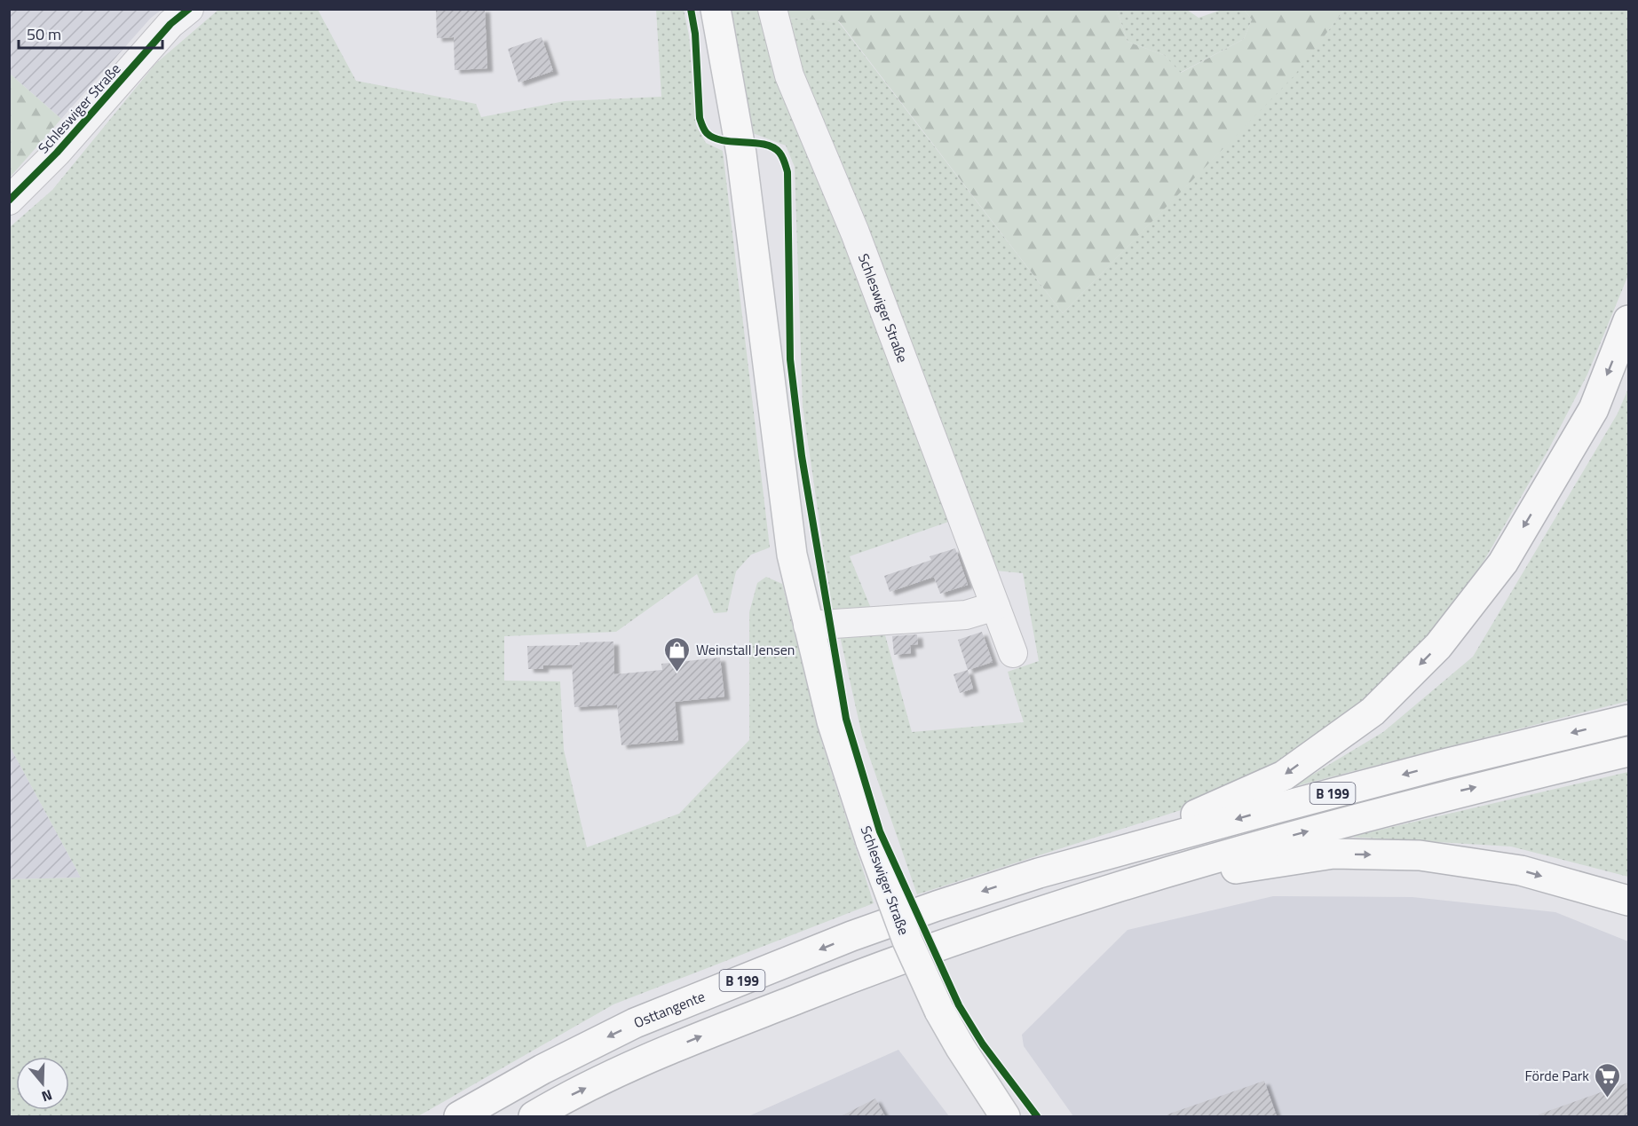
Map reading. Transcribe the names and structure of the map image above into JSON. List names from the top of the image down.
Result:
{
  "streets": {
    "main road": ["Schleswiger Straße", "B 199", "Osttangente"]
  },
  "crossings": [
    ["B 199", "Osttangente"]
  ],
  "places": {
    "shop": ["Weinstall Jensen"],
    "supermarket": ["Förde Park"]
  },
  "scale_bar": "50 m",
  "north": "bottom"
}
